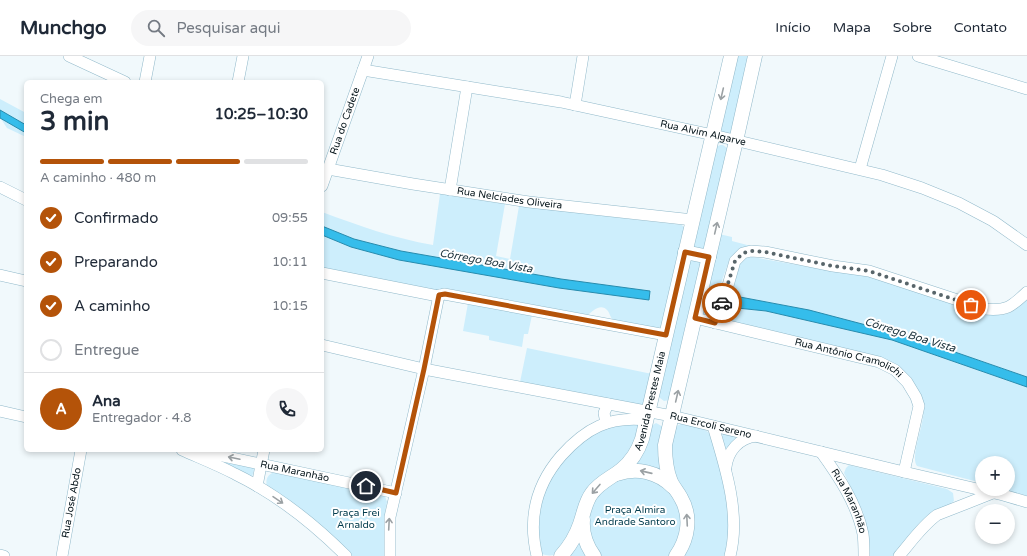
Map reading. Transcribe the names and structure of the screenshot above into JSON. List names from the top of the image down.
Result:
{
  "streets": {
    "street": [
      "Rua do Cadete",
      "Rua Alvim Algarve",
      "Rua Nelcíades Oliveira",
      "Rua Antônio Cramolichi",
      "Avenida Prestes Maia",
      "Rua Ercoli Sereno",
      "Rua Maranhão",
      "Rua José Abdo"
    ]
  },
  "crossings": [
    ["Rua do Cadete", "Rua Alvim Algarve"],
    ["Rua do Cadete", "Rua Nelcíades Oliveira"],
    ["Rua Alvim Algarve", "Avenida Prestes Maia"],
    ["Rua Nelcíades Oliveira", "Avenida Prestes Maia"],
    ["Rua Antônio Cramolichi", "Rua Ercoli Sereno"],
    ["Avenida Prestes Maia", "Rua Ercoli Sereno"],
    ["Rua Ercoli Sereno", "Rua Maranhão"]
  ],
  "water": ["Córrego Boa Vista"],
  "parks": ["Praça Almira Andrade Santoro", "Praça Frei Arnaldo"],
  "page": {
    "header": "Munchgo",
    "search": "Pesquisar aqui",
    "nav": [
      "Início",
      "Mapa",
      "Sobre",
      "Contato"
    ],
    "heading": ["3 min", "Chega em", "10:25–10:30"],
    "panel": ["Ana", "Entregador · 4.8"],
    "bar": "A caminho · 480 m",
    "list": [
      ["Confirmado", "09:55"],
      ["Preparando", "10:11"],
      ["A caminho", "10:15"],
      "Entregue"
    ],
    "round": "A",
    "map_buttons": ["+", "−"]
  }
}
